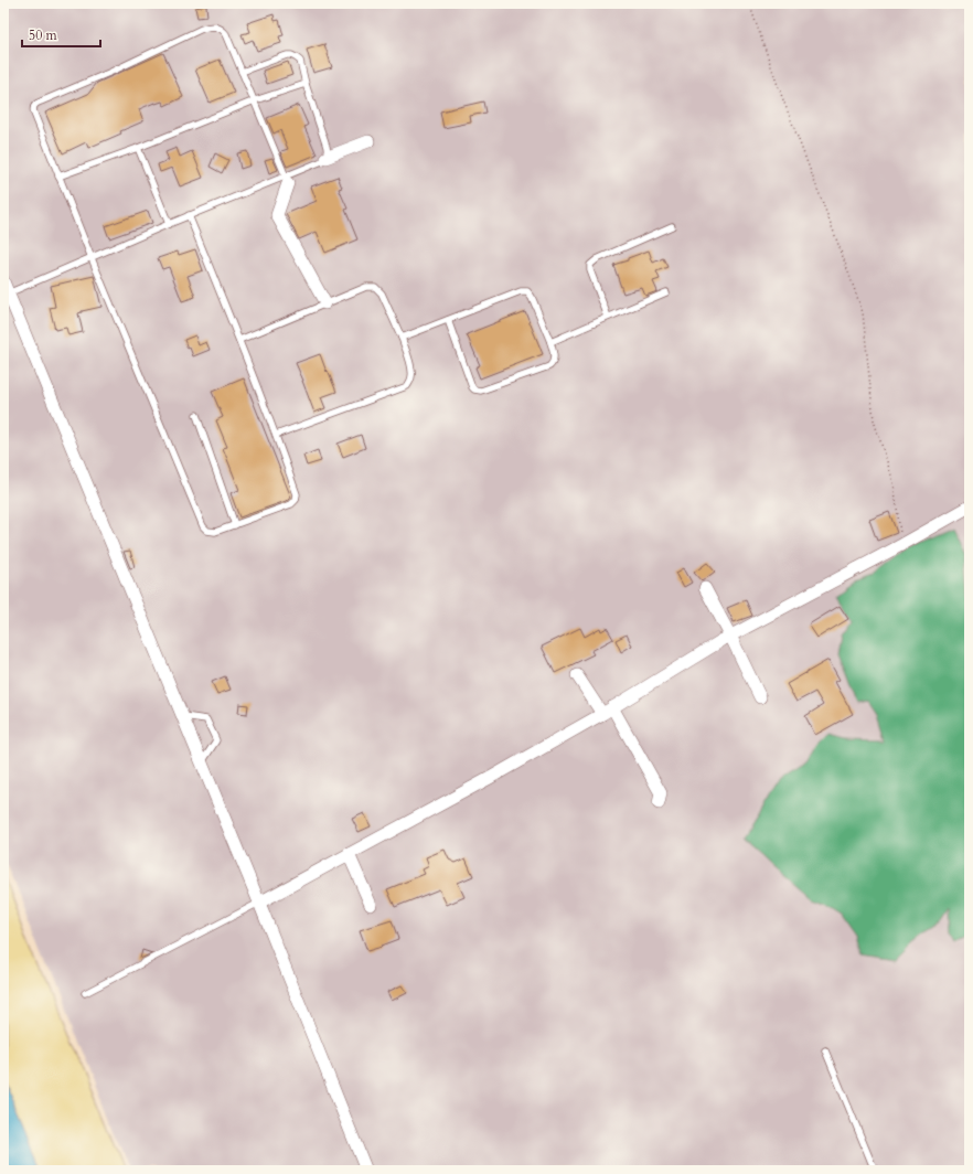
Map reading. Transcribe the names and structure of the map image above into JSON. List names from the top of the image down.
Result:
{
  "scale_bar": "50 m"
}
